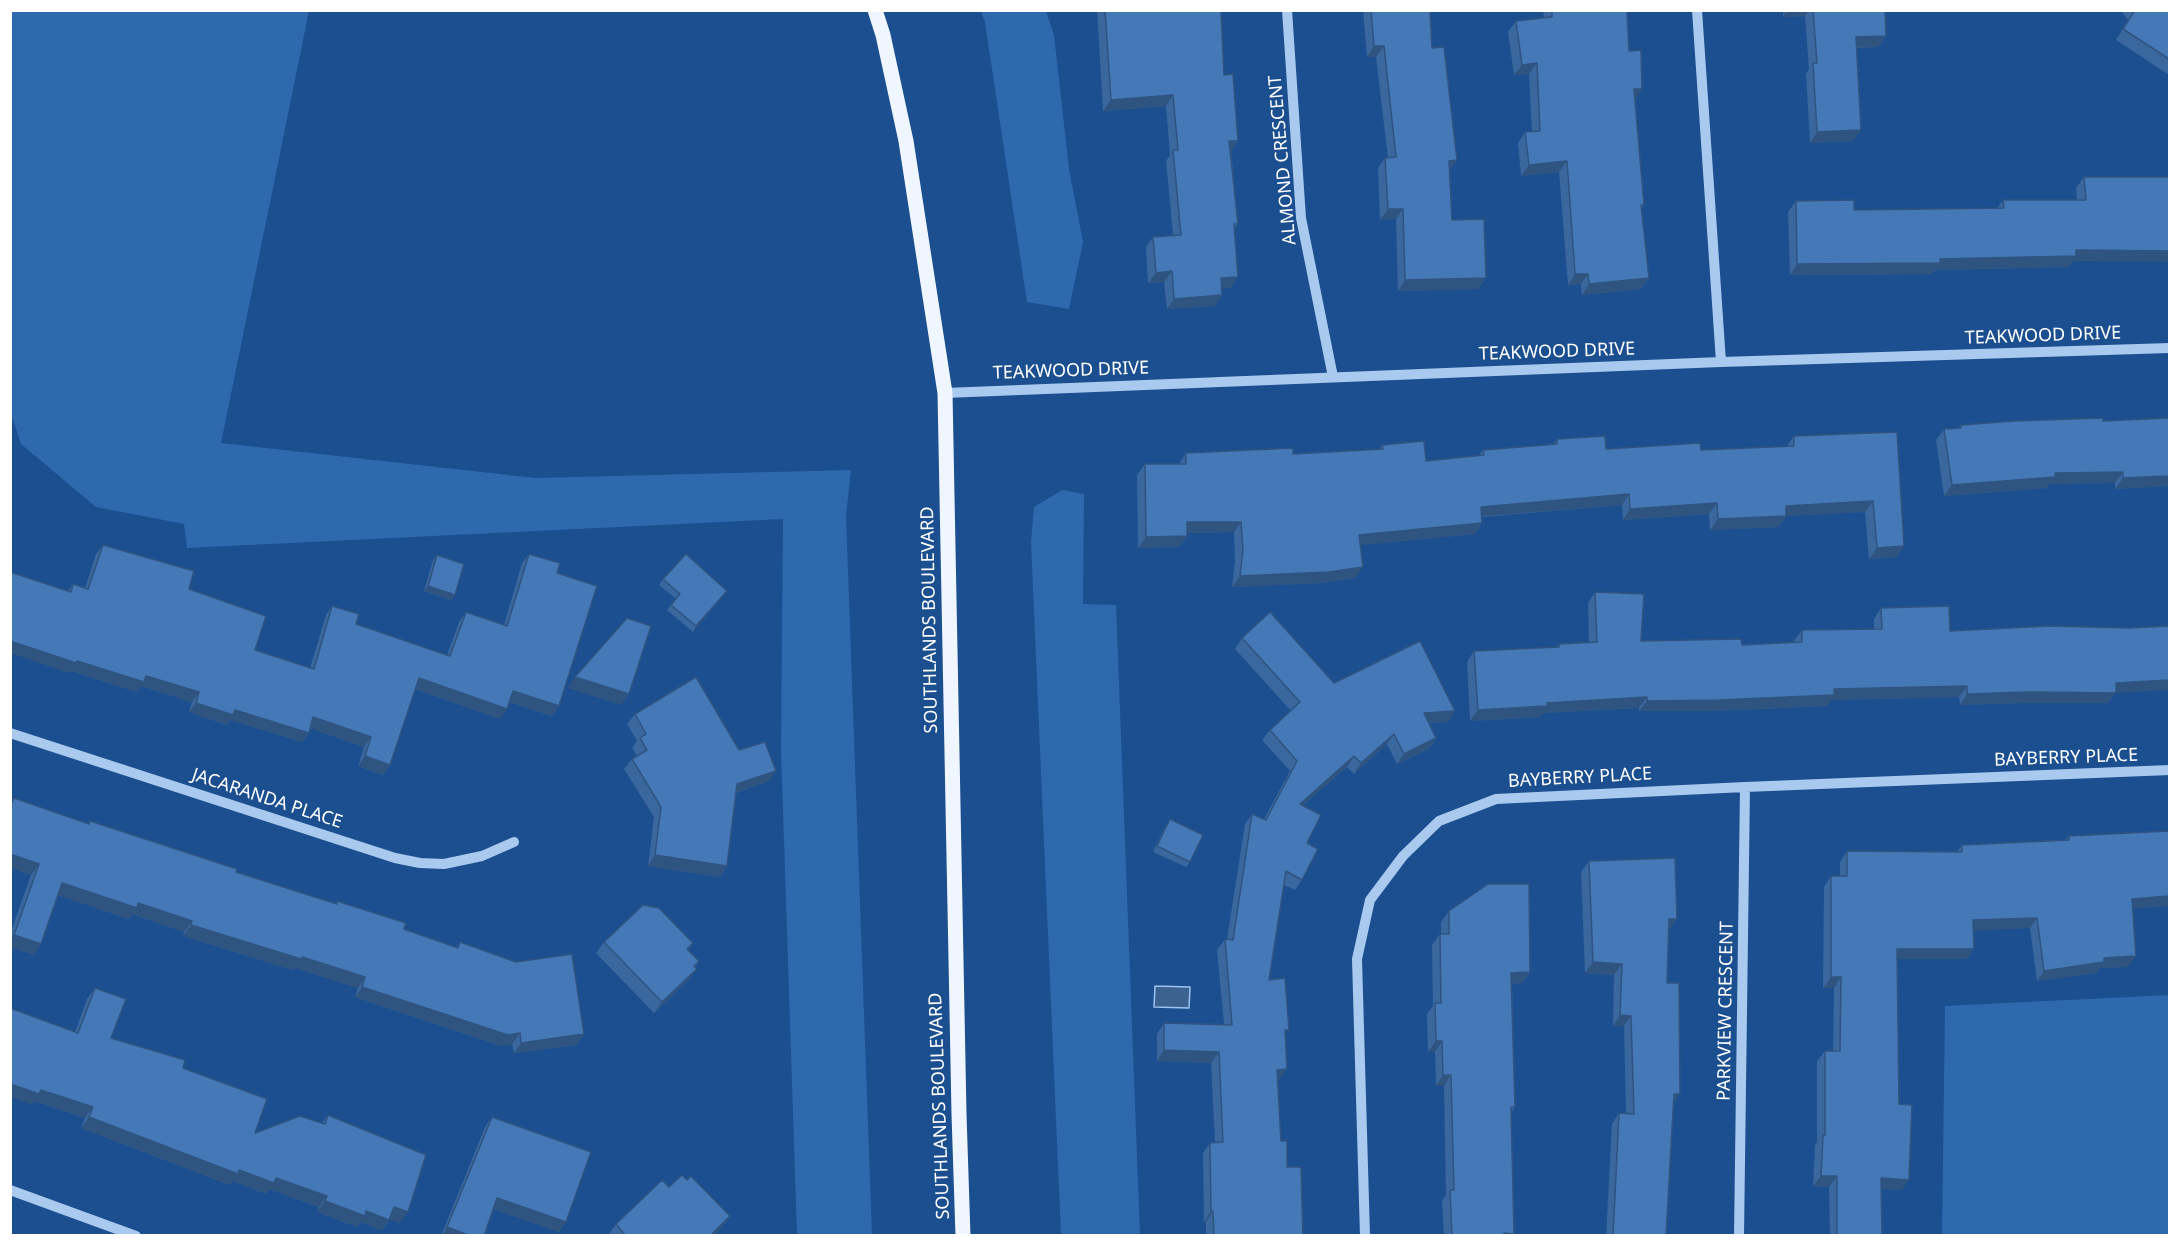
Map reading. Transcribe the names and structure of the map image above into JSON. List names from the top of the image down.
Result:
{
  "streets": {
    "main road": ["SOUTHLANDS BOULEVARD"],
    "street": [
      "ALMOND CRESCENT",
      "TEAKWOOD DRIVE",
      "BAYBERRY PLACE",
      "JACARANDA PLACE",
      "PARKVIEW CRESCENT"
    ]
  },
  "crossings": [
    ["ALMOND CRESCENT", "TEAKWOOD DRIVE"],
    ["TEAKWOOD DRIVE", "SOUTHLANDS BOULEVARD"],
    ["BAYBERRY PLACE", "PARKVIEW CRESCENT"]
  ]
}
